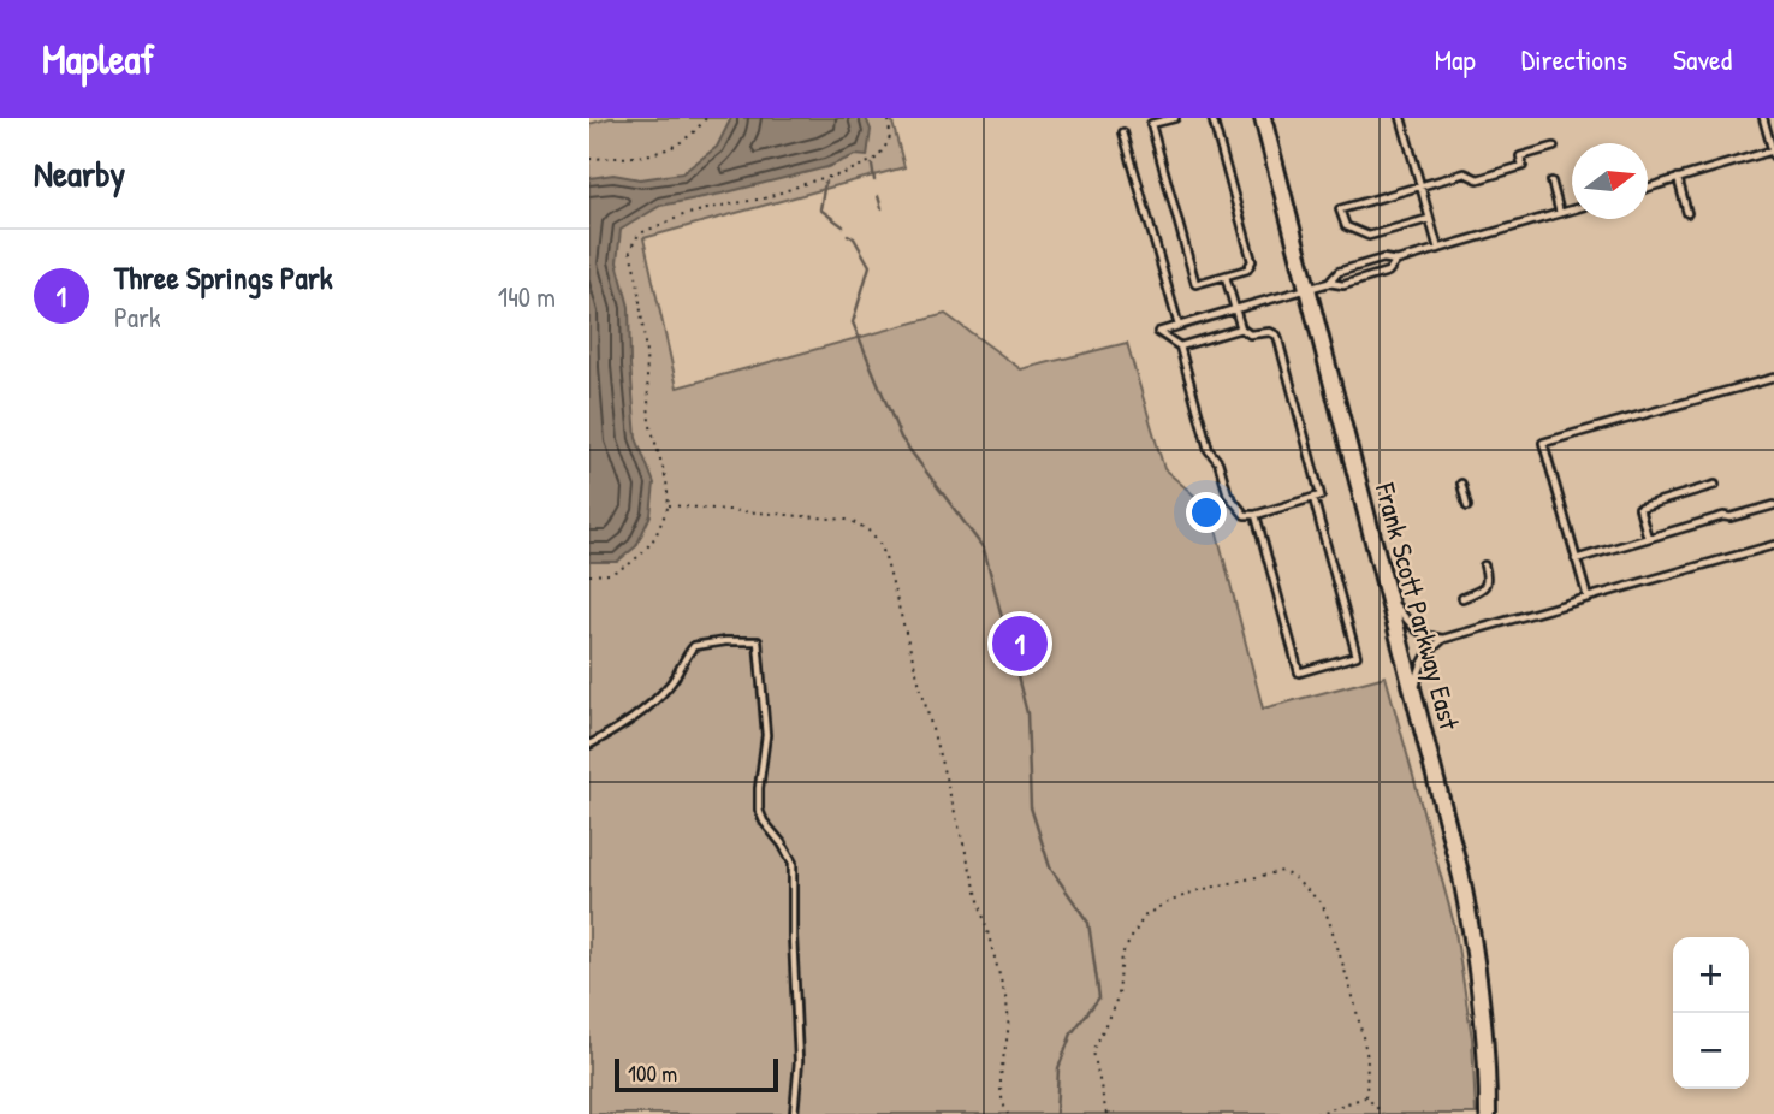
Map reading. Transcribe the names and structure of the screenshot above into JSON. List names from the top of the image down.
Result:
{
  "streets": {
    "main road": ["Frank Scott Parkway East"]
  },
  "scale_bar": "100 m",
  "north": "right",
  "page": {
    "header": "Mapleaf",
    "nav": ["Map", "Directions", "Saved"],
    "heading": "Nearby",
    "list": [
      {
        "mark": "1",
        "name": "Three Springs Park",
        "note": "Park",
        "value": "140 m"
      }
    ],
    "pins": "1",
    "map_buttons": ["+", "−"],
    "scale": "100 m"
  }
}
